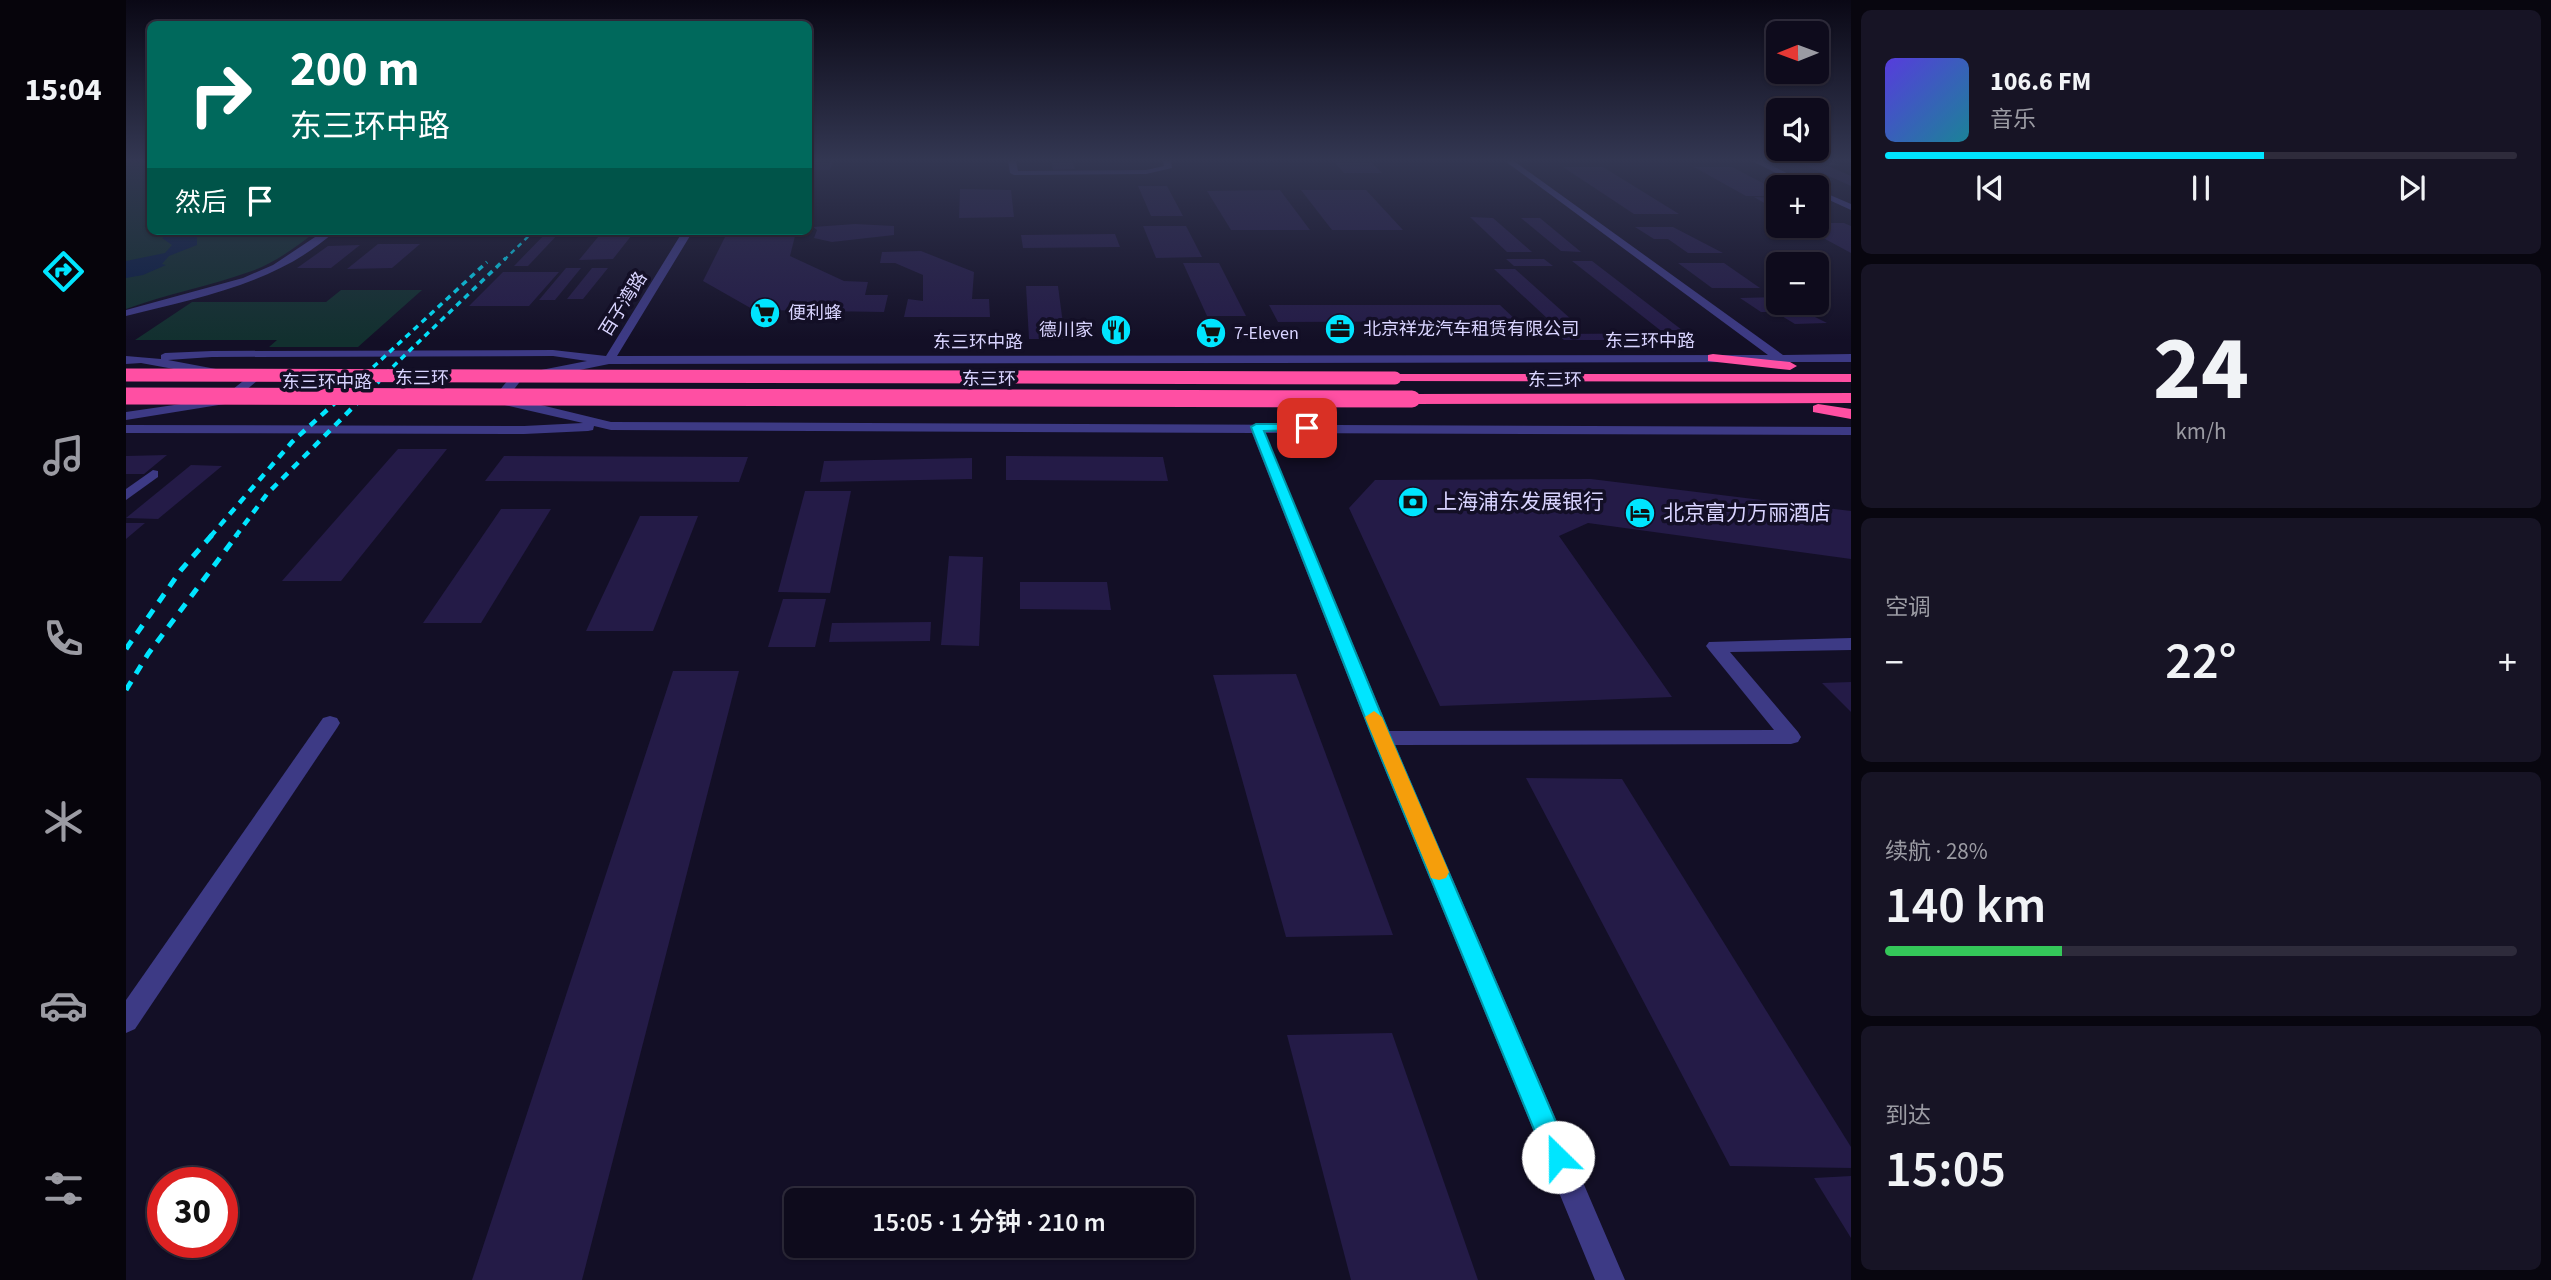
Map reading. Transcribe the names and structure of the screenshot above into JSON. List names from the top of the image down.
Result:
{
  "streets": {
    "highway": ["东三环"],
    "street": ["百子湾路", "东三环中路"]
  },
  "crossings": [
    ["百子湾路", "东三环中路"]
  ],
  "places": {
    "supermarket": ["便利蜂", "7-Eleven"],
    "office": ["北京祥龙汽车租赁有限公司"],
    "restaurant": ["德川家"],
    "bank": ["上海浦东发展银行"],
    "hotel": ["北京富力万丽酒店"]
  },
  "north": "left",
  "page": {
    "tabs": "15:04",
    "map_buttons": ["+", "−"],
    "turn": ["200 m", "东三环中路"],
    "song": ["106.6 FM", "音乐"],
    "then": "然后",
    "tile": [
      ["24", "km/h"],
      "空调",
      ["续航 · 28%", "140 km"],
      ["到达", "15:05"]
    ],
    "heat": ["−", "22°", "+"],
    "limit": "30",
    "trip": "15:05 · 1 分钟 · 210 m"
  }
}
